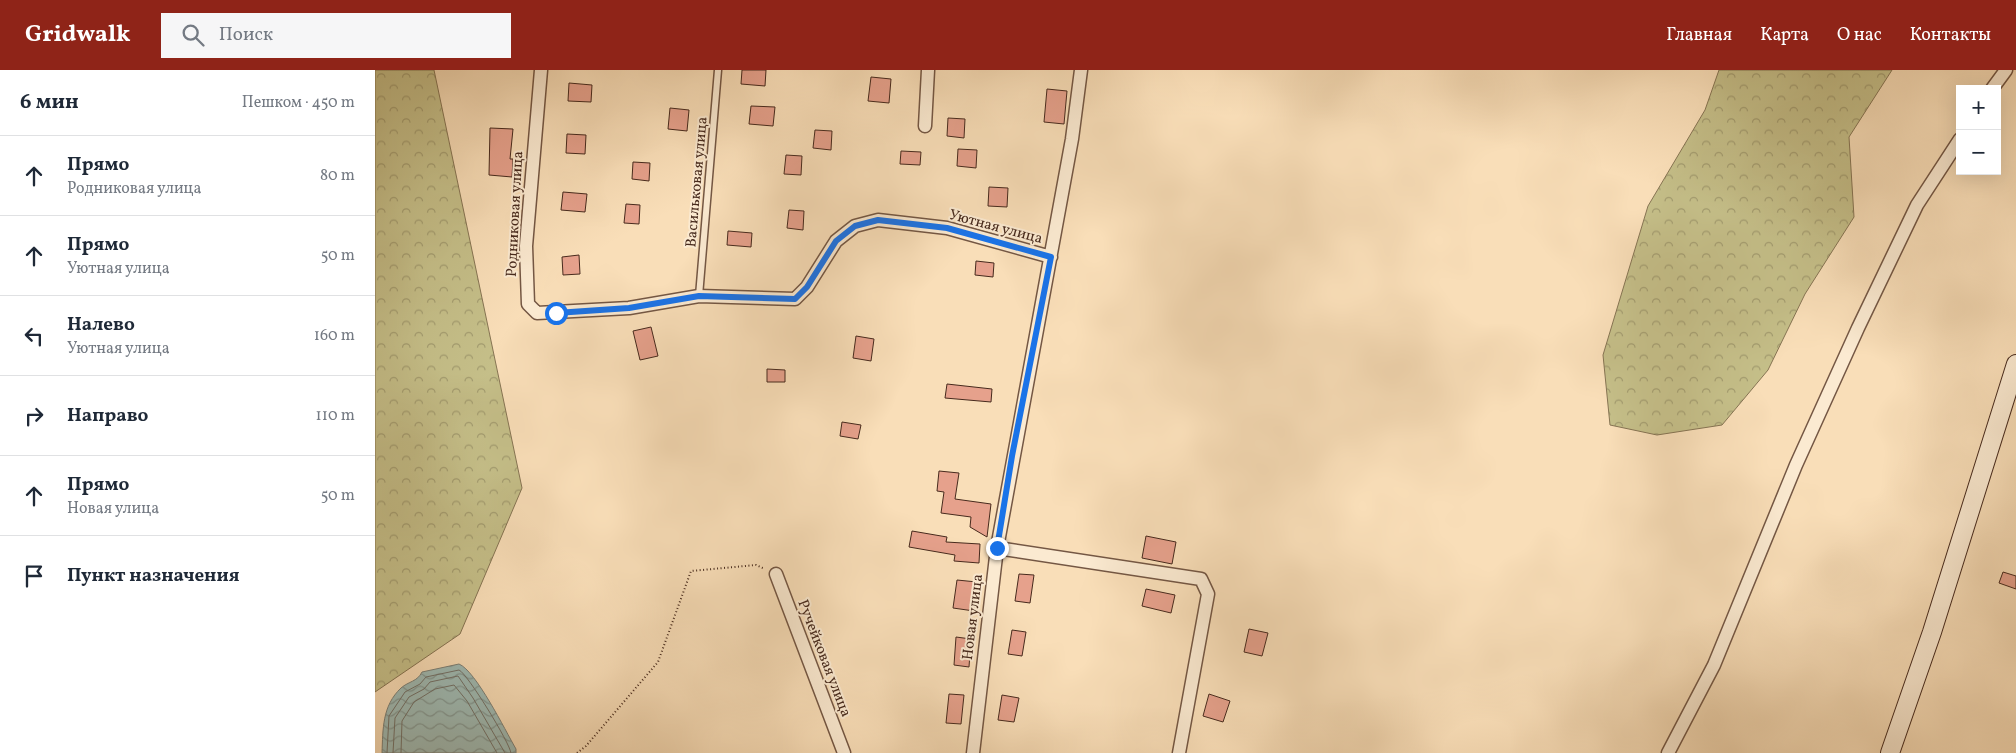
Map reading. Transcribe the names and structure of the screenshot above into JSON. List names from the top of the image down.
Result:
{
  "streets": {
    "street": [
      "Родниковая улица",
      "Уютная улица",
      "Новая улица",
      "Ручейковая улица"
    ],
    "lane": ["Васильковая улица"]
  },
  "crossings": [
    ["Васильковая улица", "Родниковая улица"],
    ["Васильковая улица", "Уютная улица"],
    ["Родниковая улица", "Уютная улица"],
    ["Уютная улица", "Новая улица"]
  ],
  "page": {
    "header": "Gridwalk",
    "search": "Поиск",
    "nav": [
      "Главная",
      "Карта",
      "О нас",
      "Контакты"
    ],
    "heading": ["6 мин", "Пешком · 450 m"],
    "map_buttons": ["+", "−"],
    "list": [
      ["Прямо", "Родниковая улица", "80 m"],
      ["Прямо", "Уютная улица", "50 m"],
      ["Налево", "Уютная улица", "160 m"],
      ["Направо", "110 m"],
      ["Прямо", "Новая улица", "50 m"],
      "Пункт назначения"
    ]
  }
}
